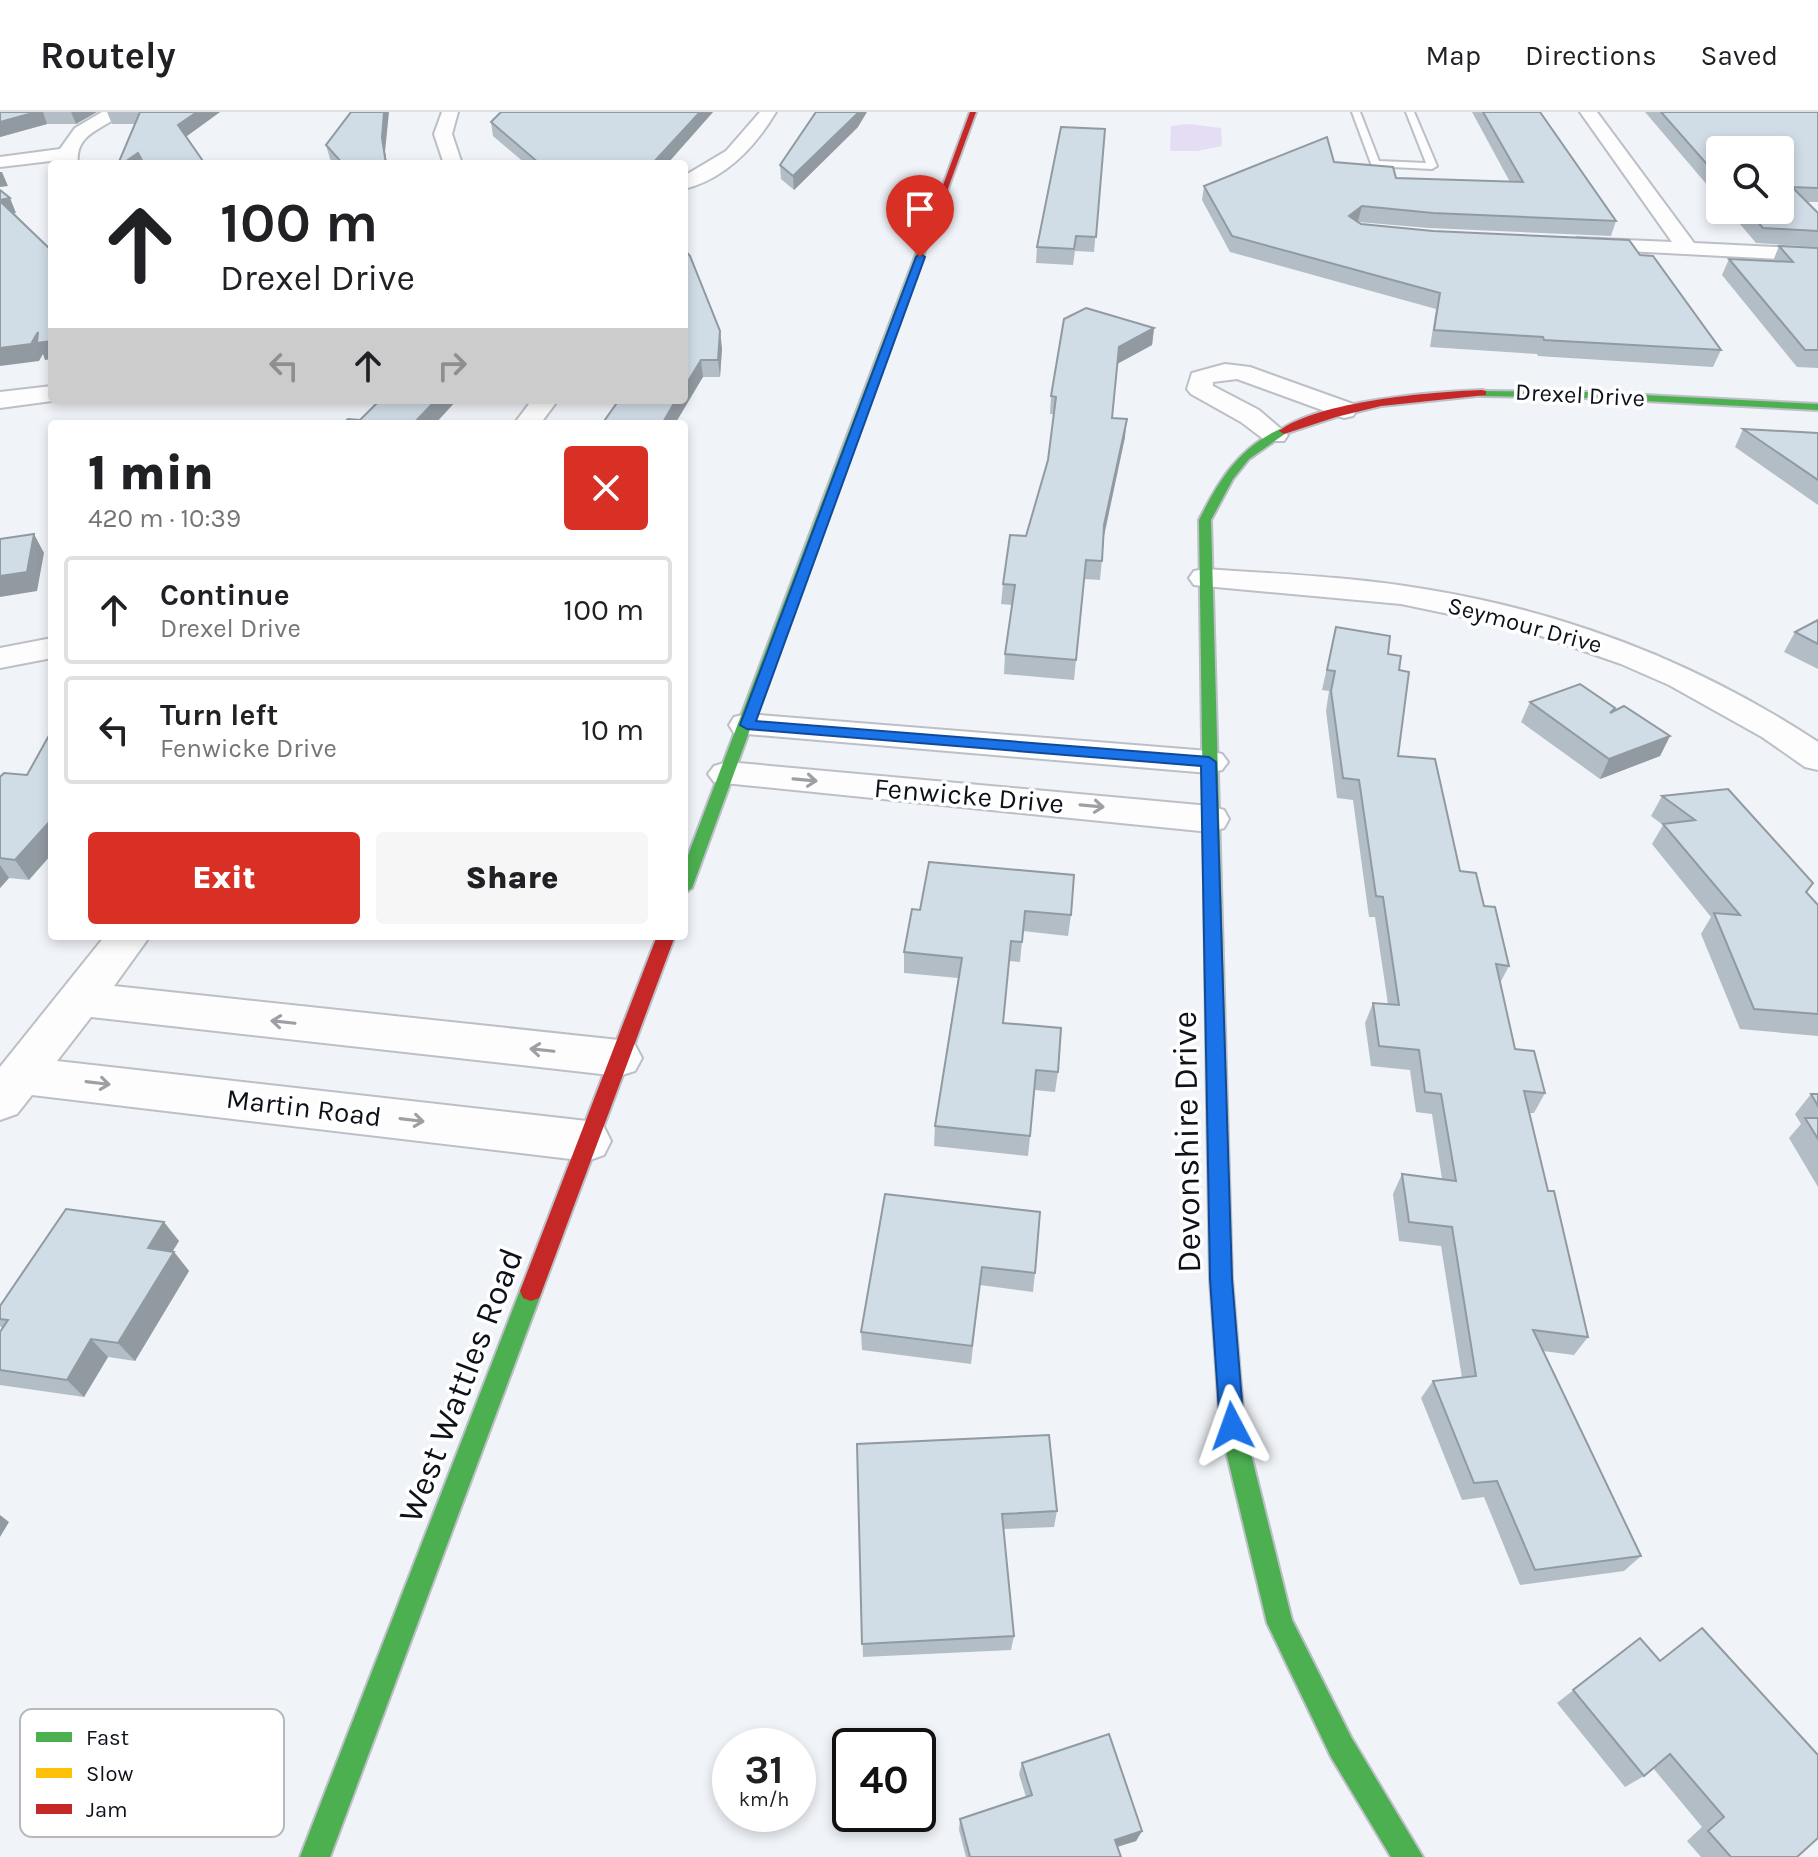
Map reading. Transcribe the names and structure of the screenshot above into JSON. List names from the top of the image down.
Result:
{
  "streets": {
    "street": [
      "Drexel Drive",
      "Seymour Drive",
      "Fenwicke Drive",
      "Martin Road",
      "Devonshire Drive",
      "West Wattles Road"
    ]
  },
  "crossings": [
    ["Drexel Drive", "Seymour Drive"],
    ["Drexel Drive", "Fenwicke Drive"],
    ["Drexel Drive", "Devonshire Drive"],
    ["Fenwicke Drive", "Devonshire Drive"],
    ["Martin Road", "West Wattles Road"]
  ],
  "legend": ["Fast", "Slow", "Jam"],
  "page": {
    "header": "Routely",
    "nav": ["Map", "Directions", "Saved"],
    "turn": ["100 m", "Drexel Drive"],
    "heading": ["1 min", "420 m · 10:39"],
    "list": [
      {
        "name": "Continue",
        "note": "Drexel Drive",
        "value": "100 m"
      },
      {
        "name": "Turn left",
        "note": "Fenwicke Drive",
        "value": "10 m"
      }
    ],
    "buttons": ["Exit", "Share"],
    "speed": "31 km/h",
    "limit": "40"
  }
}
